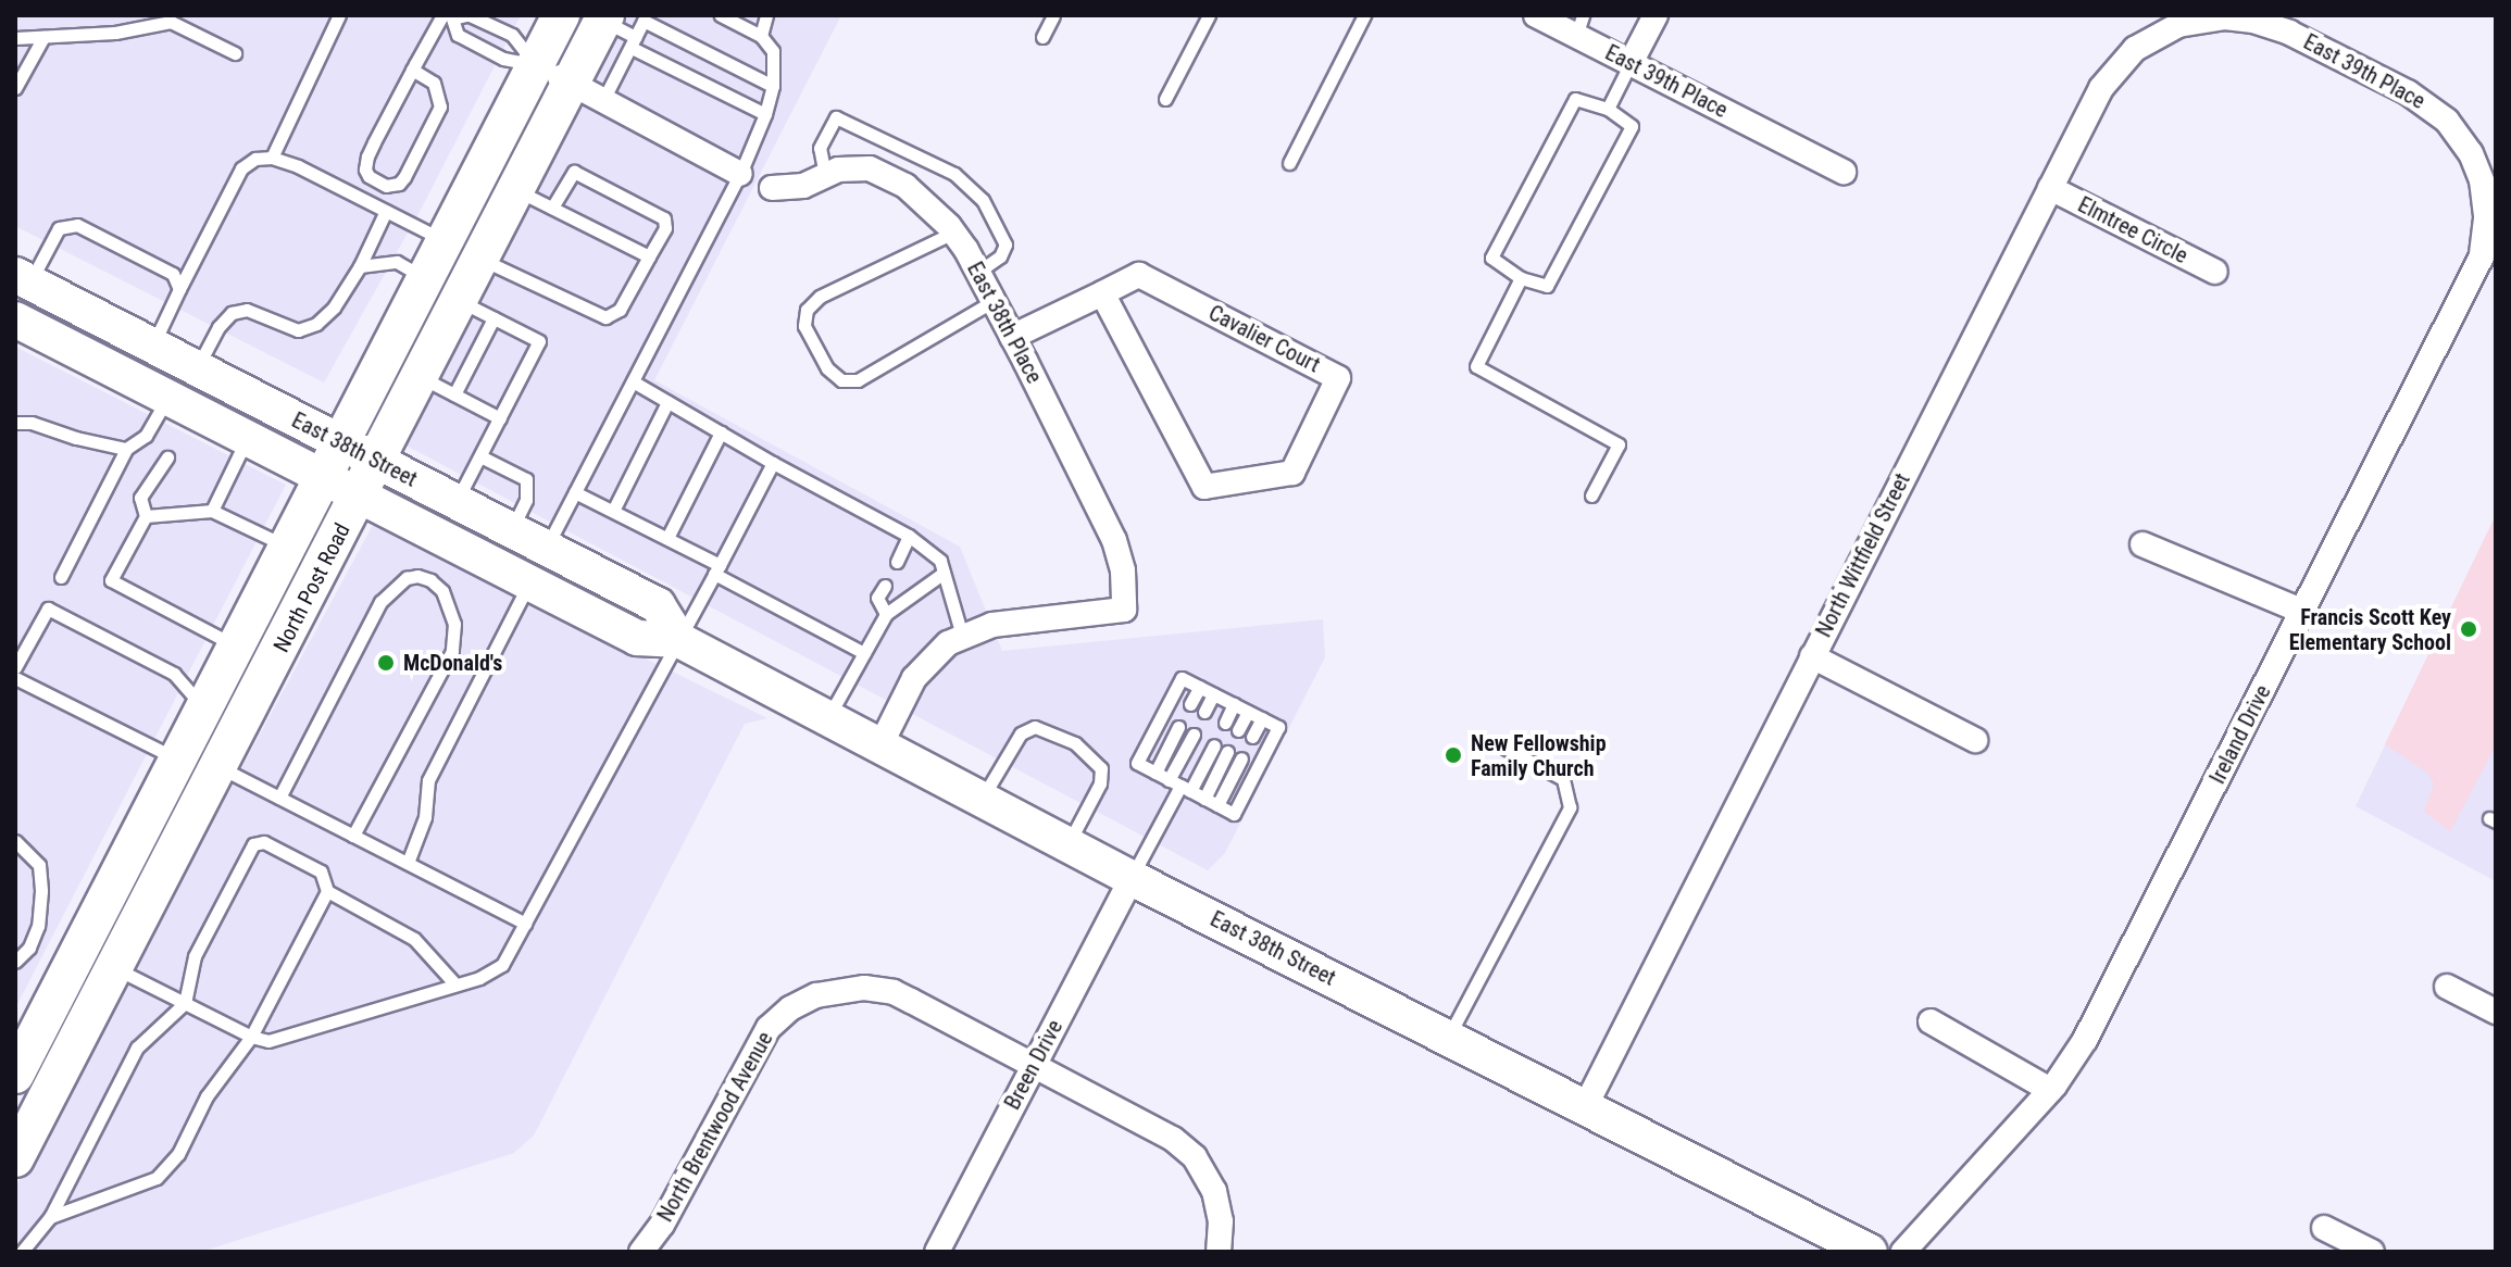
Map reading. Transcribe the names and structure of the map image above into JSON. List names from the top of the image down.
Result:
{
  "streets": {
    "main road": ["East 38th Street", "North Post Road"],
    "street": [
      "East 39th Place",
      "Elmtree Circle",
      "East 38th Place",
      "Cavalier Court",
      "North Wittfield Street",
      "Ireland Drive",
      "Breen Drive",
      "North Brentwood Avenue"
    ]
  },
  "crossings": [
    ["East 39th Place", "North Wittfield Street"],
    ["East 39th Place", "Ireland Drive"],
    ["Elmtree Circle", "North Wittfield Street"],
    ["East 38th Place", "Cavalier Court"],
    ["East 38th Street", "North Wittfield Street"],
    ["East 38th Street", "North Post Road"],
    ["East 38th Street", "Breen Drive"],
    ["Breen Drive", "North Brentwood Avenue"]
  ],
  "places": ["Francis Scott Key Elementary School", "McDonald's", "New Fellowship Family Church"]
}
